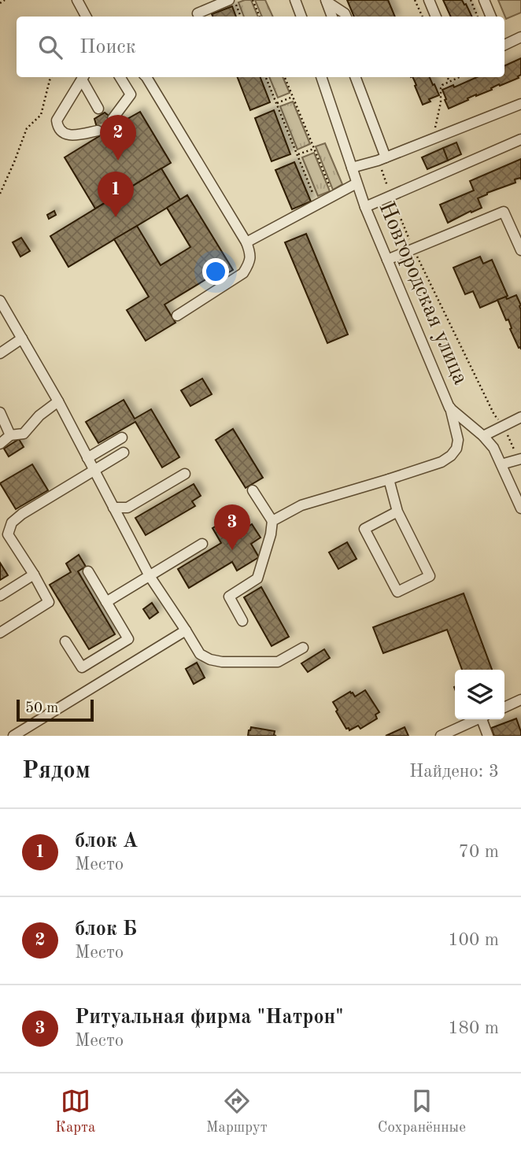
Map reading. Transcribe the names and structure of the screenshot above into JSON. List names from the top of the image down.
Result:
{
  "streets": {
    "street": ["Новгородская улица"]
  },
  "scale_bar": "50 m",
  "page": {
    "search": "Поиск",
    "pins": ["2", "1", "3"],
    "scale": "50 m",
    "heading": ["Рядом", "Найдено: 3"],
    "list": [
      {
        "mark": "1",
        "name": "блок А",
        "note": "Место",
        "value": "70 m"
      },
      {
        "mark": "2",
        "name": "блок Б",
        "note": "Место",
        "value": "100 m"
      },
      {
        "mark": "3",
        "name": "Ритуальная фирма \"Натрон\"",
        "note": "Место",
        "value": "180 m"
      }
    ],
    "nav": ["Карта", "Маршрут", "Сохранённые"]
  }
}
